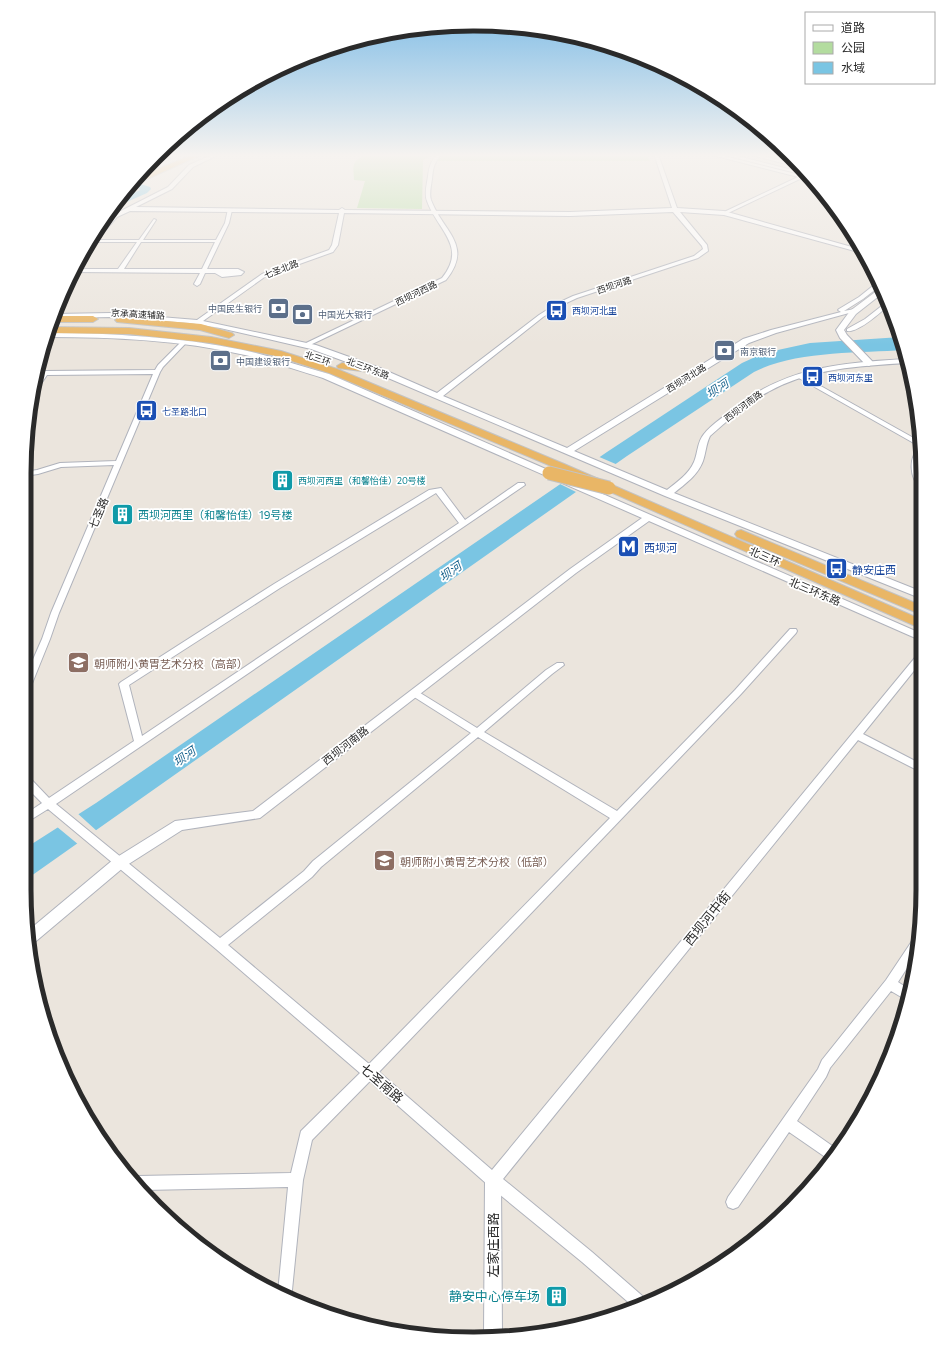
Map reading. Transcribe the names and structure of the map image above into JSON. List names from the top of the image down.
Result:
{
  "streets": {
    "highway": ["北三环"],
    "street": [
      "七圣北路",
      "西坝河路",
      "西坝河西路",
      "京承高速辅路",
      "北三环东路",
      "西坝河北路",
      "西坝河南路",
      "七圣路",
      "西坝河中街",
      "七圣南路",
      "左家庄西路"
    ]
  },
  "crossings": [
    ["七圣北路", "京承高速辅路"],
    ["西坝河路", "北三环东路"],
    ["西坝河西路", "北三环东路"],
    ["京承高速辅路", "北三环东路"],
    ["北三环", "北三环东路"],
    ["北三环", "西坝河北路"],
    ["北三环东路", "西坝河北路"],
    ["北三环东路", "西坝河南路"],
    ["西坝河南路", "七圣南路"],
    ["西坝河中街", "七圣南路"],
    ["西坝河中街", "左家庄西路"],
    ["七圣南路", "左家庄西路"]
  ],
  "water": ["坝河"],
  "places": {
    "bank": [
      "中国民生银行",
      "中国光大银行",
      "南京银行",
      "中国建设银行"
    ],
    "bus stop": [
      "西坝河北里",
      "西坝河东里",
      "七圣路北口",
      "静安庄西"
    ],
    "building": ["西坝河西里（和馨怡佳）20号楼", "西坝河西里（和馨怡佳）19号楼", "静安中心停车场"],
    "metro station": ["西坝河"],
    "school or university": ["朝师附小黄胄艺术分校（高部）", "朝师附小黄胄艺术分校（低部）"]
  },
  "legend": ["道路", "公园", "水域"]
}
